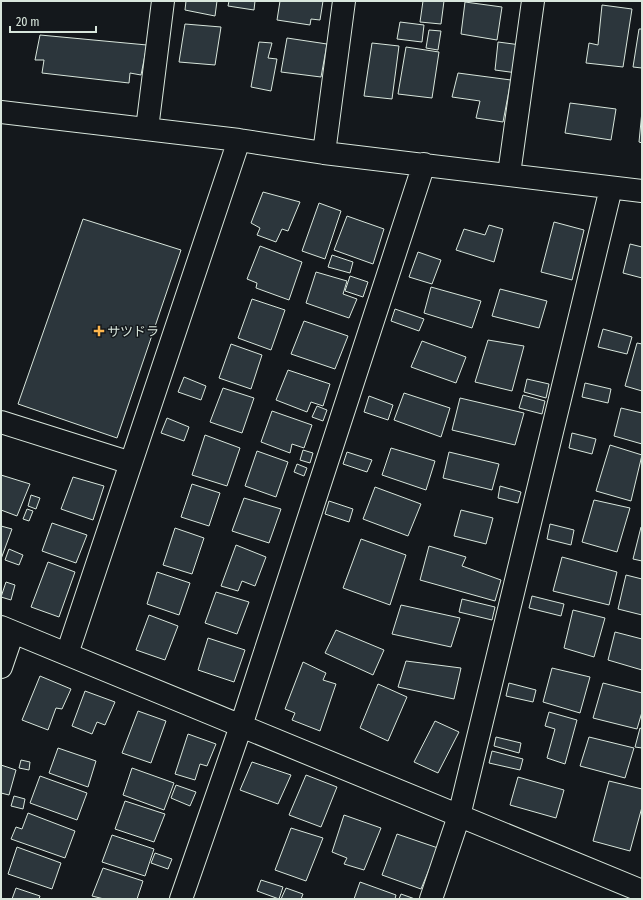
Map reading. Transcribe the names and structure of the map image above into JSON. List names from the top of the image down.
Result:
{
  "places": {
    "health": ["サツドラ"]
  },
  "scale_bar": "20 m"
}
